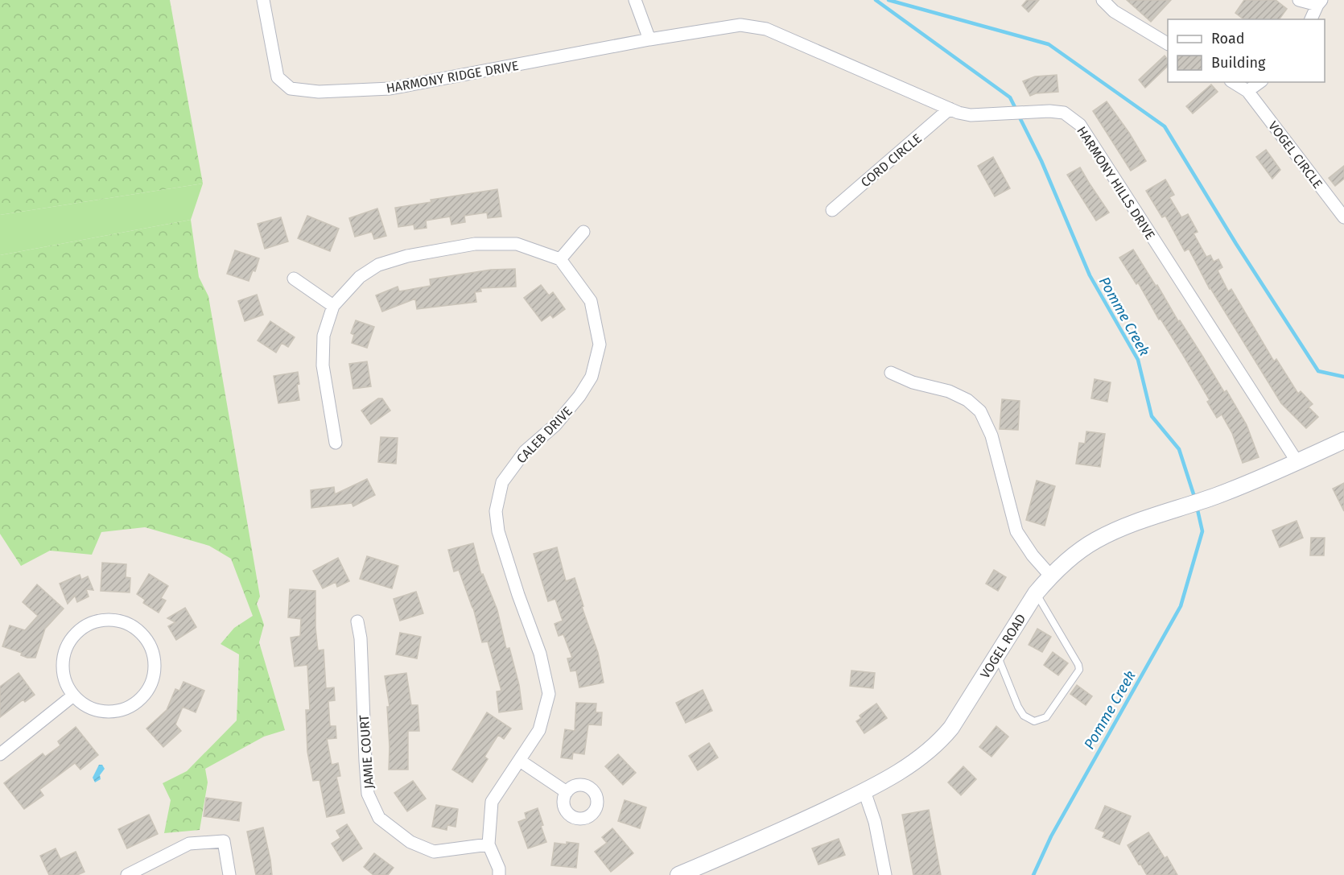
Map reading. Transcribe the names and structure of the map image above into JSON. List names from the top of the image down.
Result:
{
  "streets": {
    "street": [
      "HARMONY RIDGE DRIVE",
      "VOGEL CIRCLE",
      "CORD CIRCLE",
      "HARMONY HILLS DRIVE",
      "CALEB DRIVE",
      "VOGEL ROAD",
      "JAMIE COURT"
    ]
  },
  "crossings": [
    ["HARMONY RIDGE DRIVE", "HARMONY HILLS DRIVE"],
    ["CORD CIRCLE", "HARMONY HILLS DRIVE"],
    ["HARMONY HILLS DRIVE", "VOGEL ROAD"],
    ["CALEB DRIVE", "JAMIE COURT"]
  ],
  "water": ["Pomme Creek"],
  "legend": ["Road", "Building"]
}
